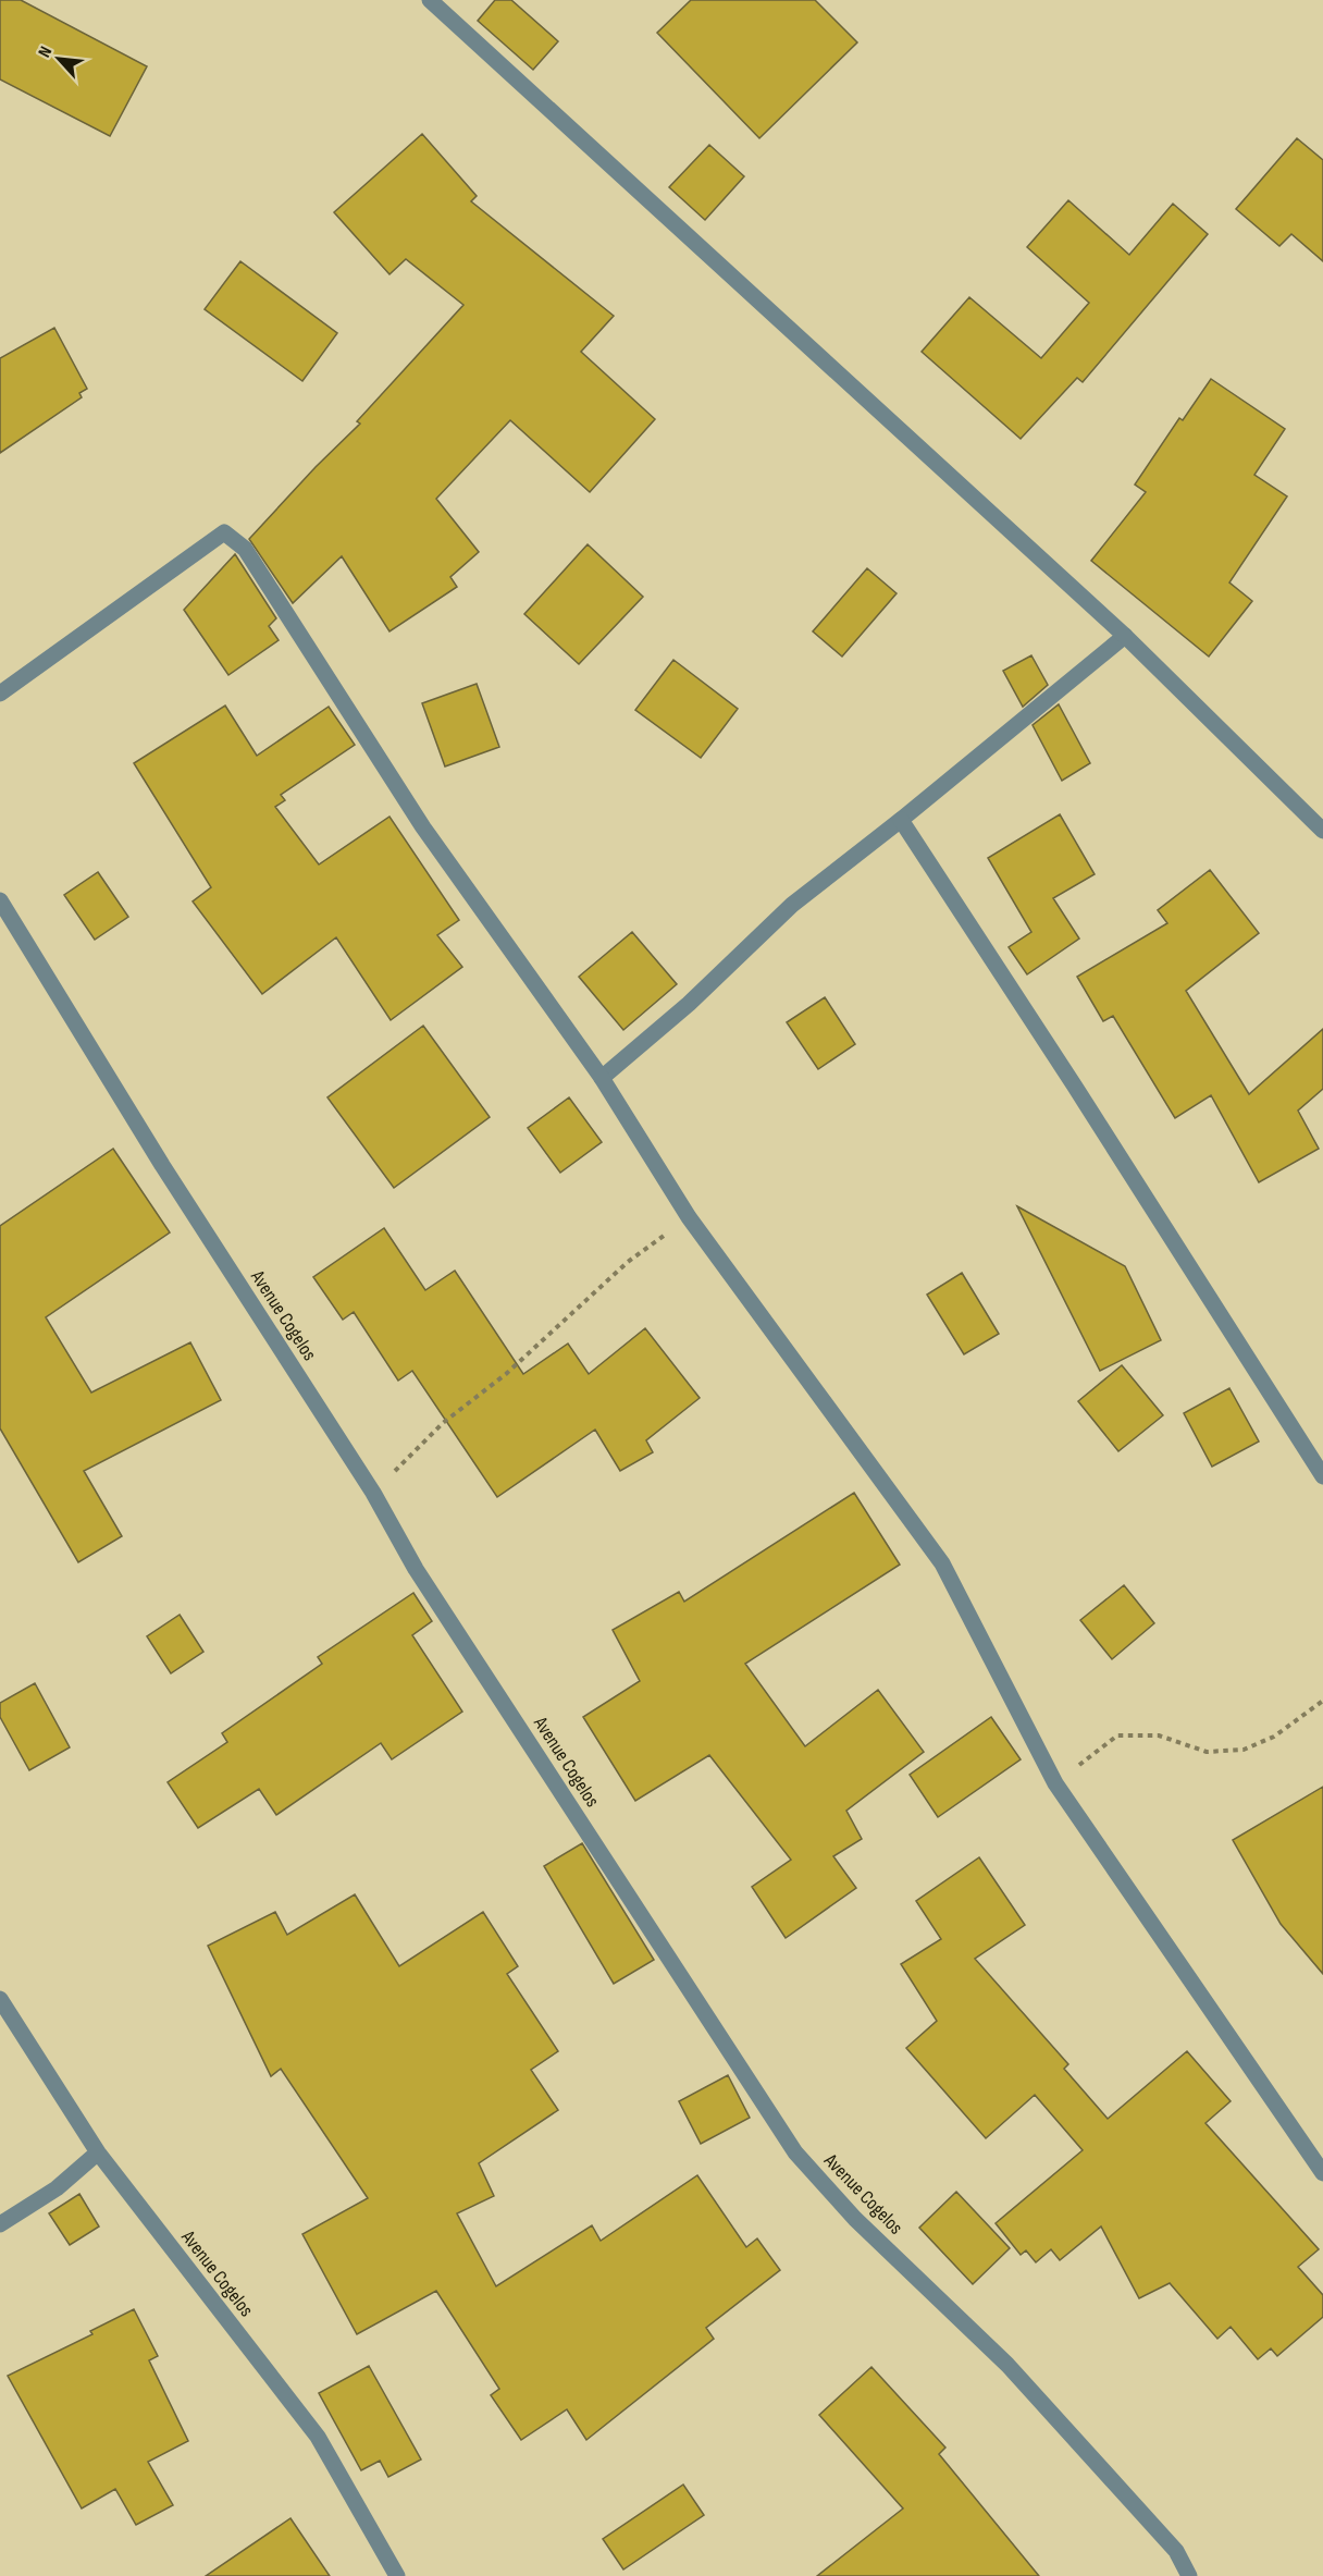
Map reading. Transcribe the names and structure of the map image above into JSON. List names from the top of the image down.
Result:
{
  "streets": {
    "street": ["Avenue Cogelos"]
  },
  "north": "top left"
}
